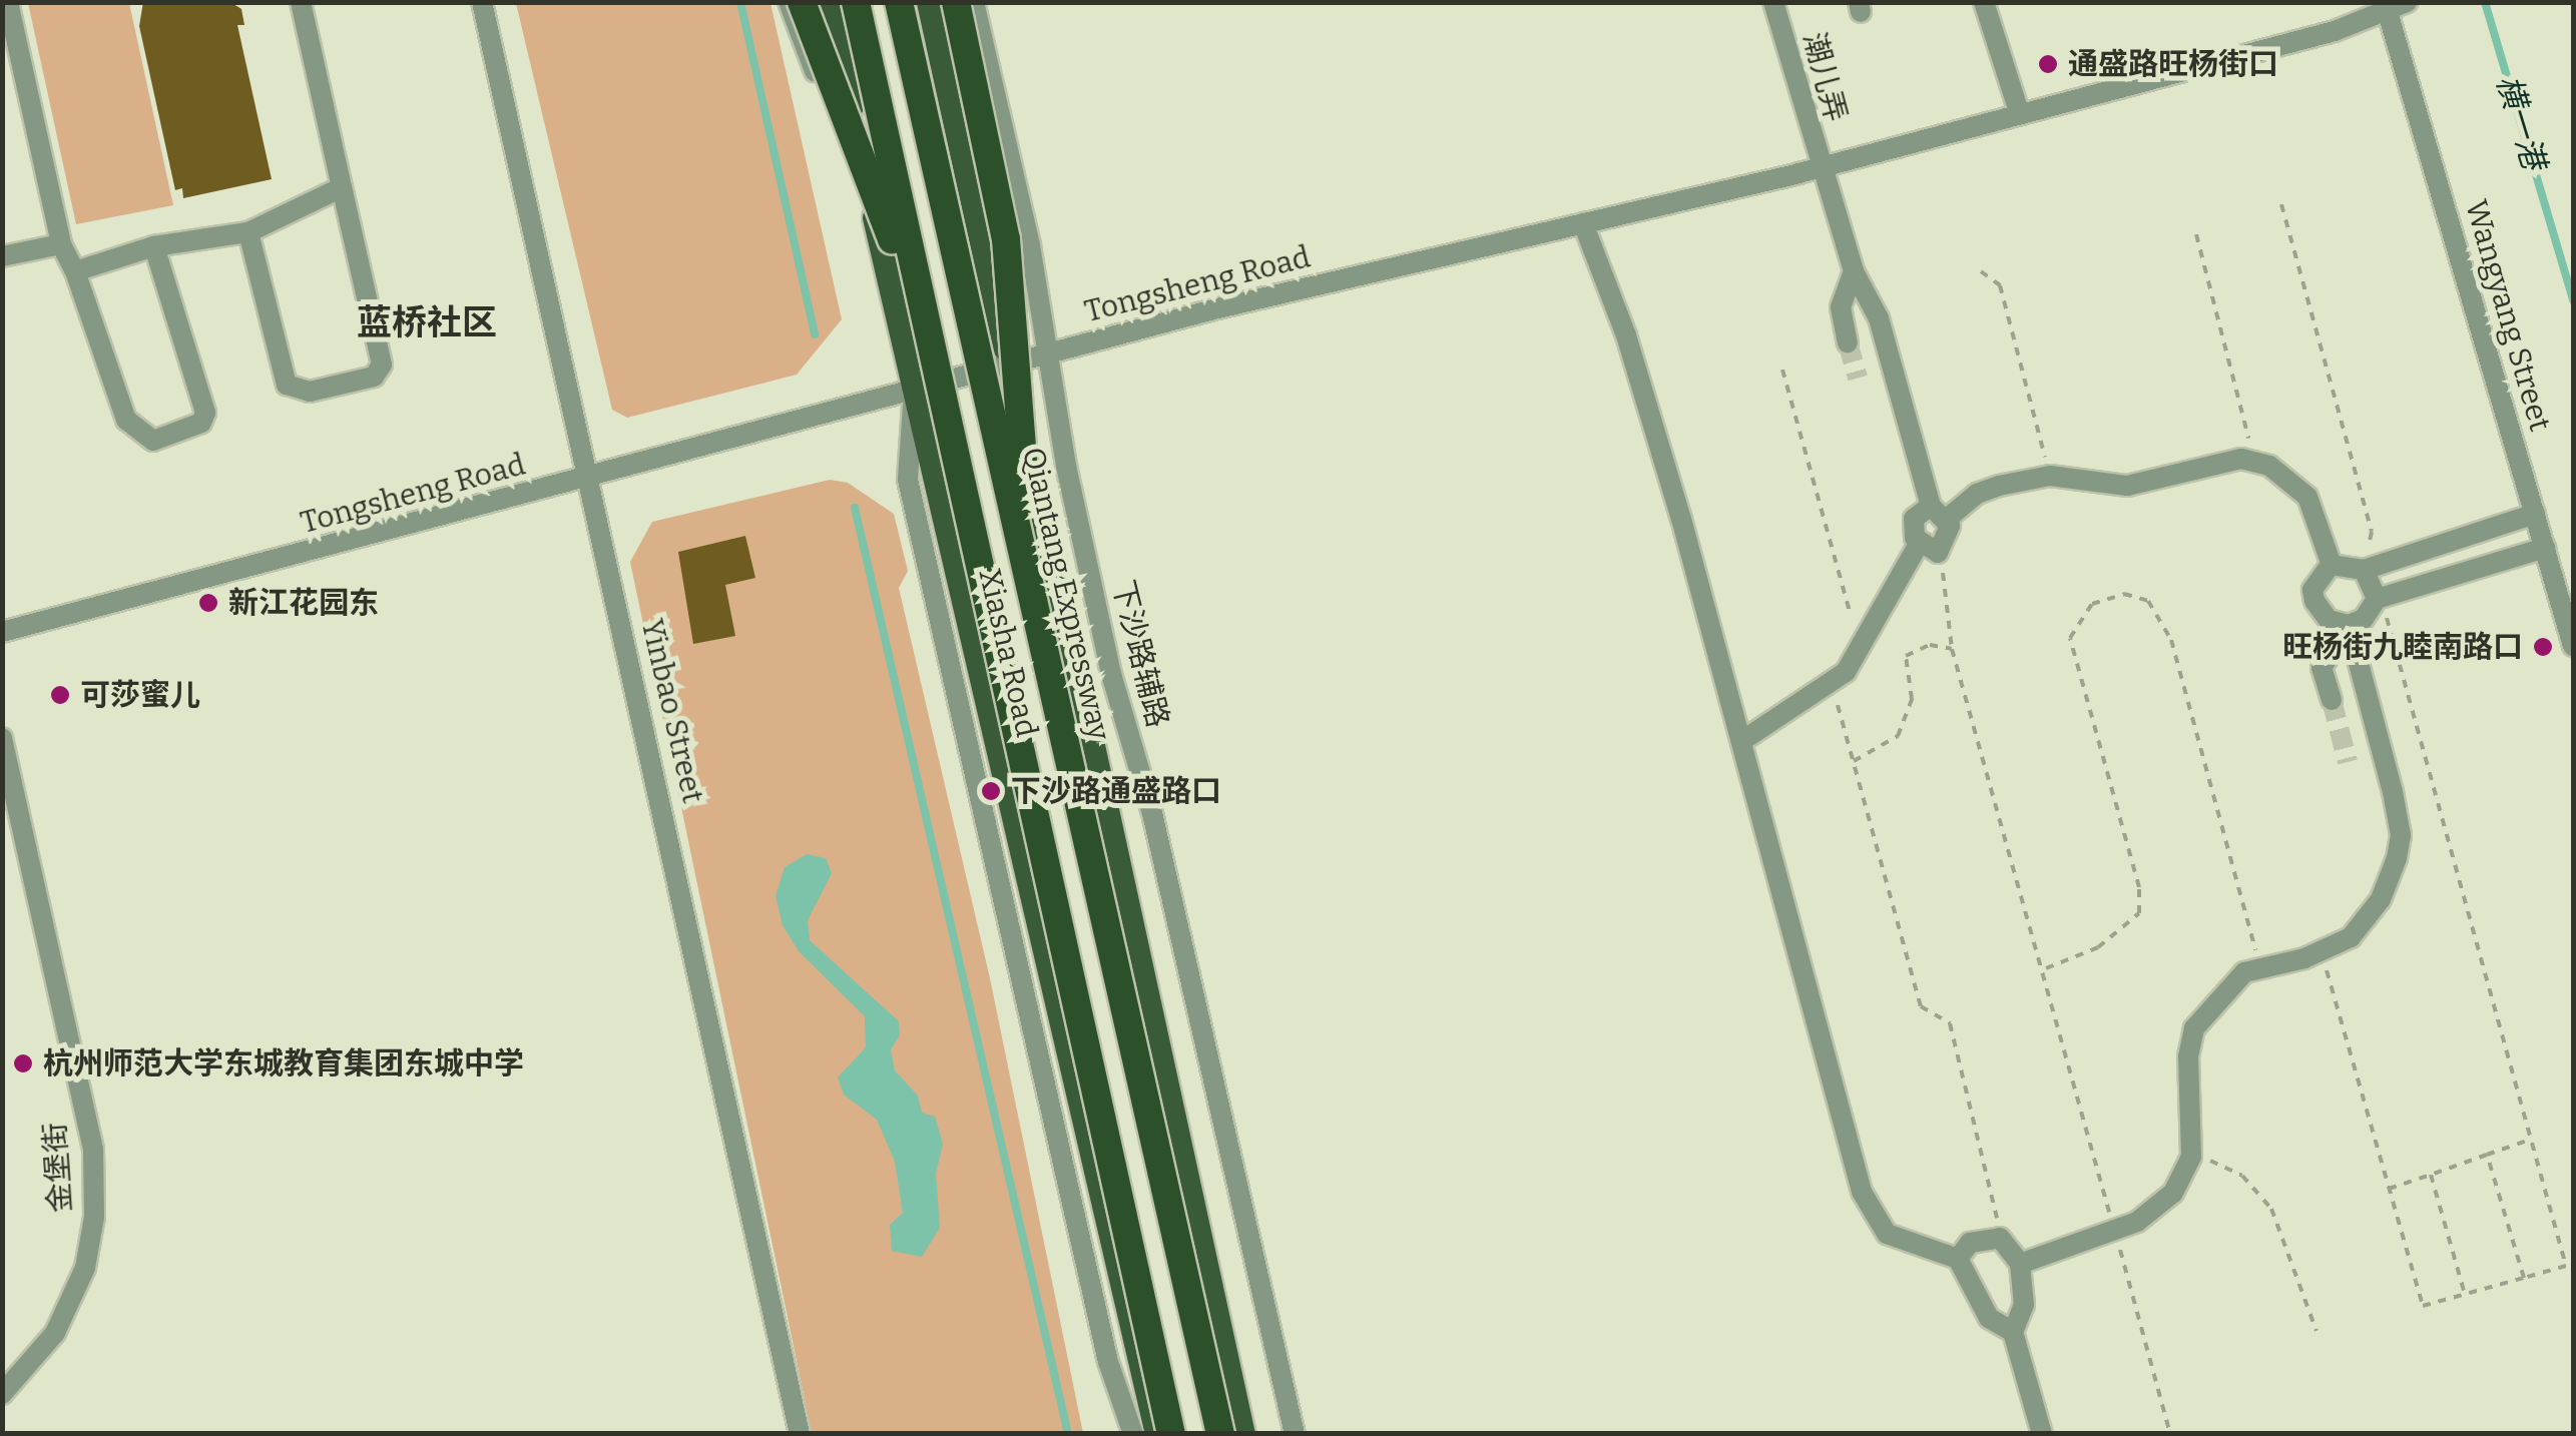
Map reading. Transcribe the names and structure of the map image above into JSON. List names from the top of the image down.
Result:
{
  "streets": {
    "highway": ["Qiantang Expressway"],
    "main road": ["Xiasha Road"],
    "street": [
      "潮儿弄",
      "Tongsheng Road",
      "Wangyang Street",
      "下沙路辅路",
      "Yinbao Street",
      "金堡街"
    ]
  },
  "crossings": [
    ["潮儿弄", "Tongsheng Road"],
    ["Tongsheng Road", "Wangyang Street"],
    ["Tongsheng Road", "Xiasha Road"],
    ["Tongsheng Road", "下沙路辅路"],
    ["Tongsheng Road", "Yinbao Street"]
  ],
  "districts": ["蓝桥社区"],
  "water": ["横一港"],
  "places": [
    "通盛路旺杨街口",
    "新江花园东",
    "旺杨街九睦南路口",
    "可莎蜜儿",
    "下沙路通盛路口",
    "杭州师范大学东城教育集团东城中学"
  ]
}
